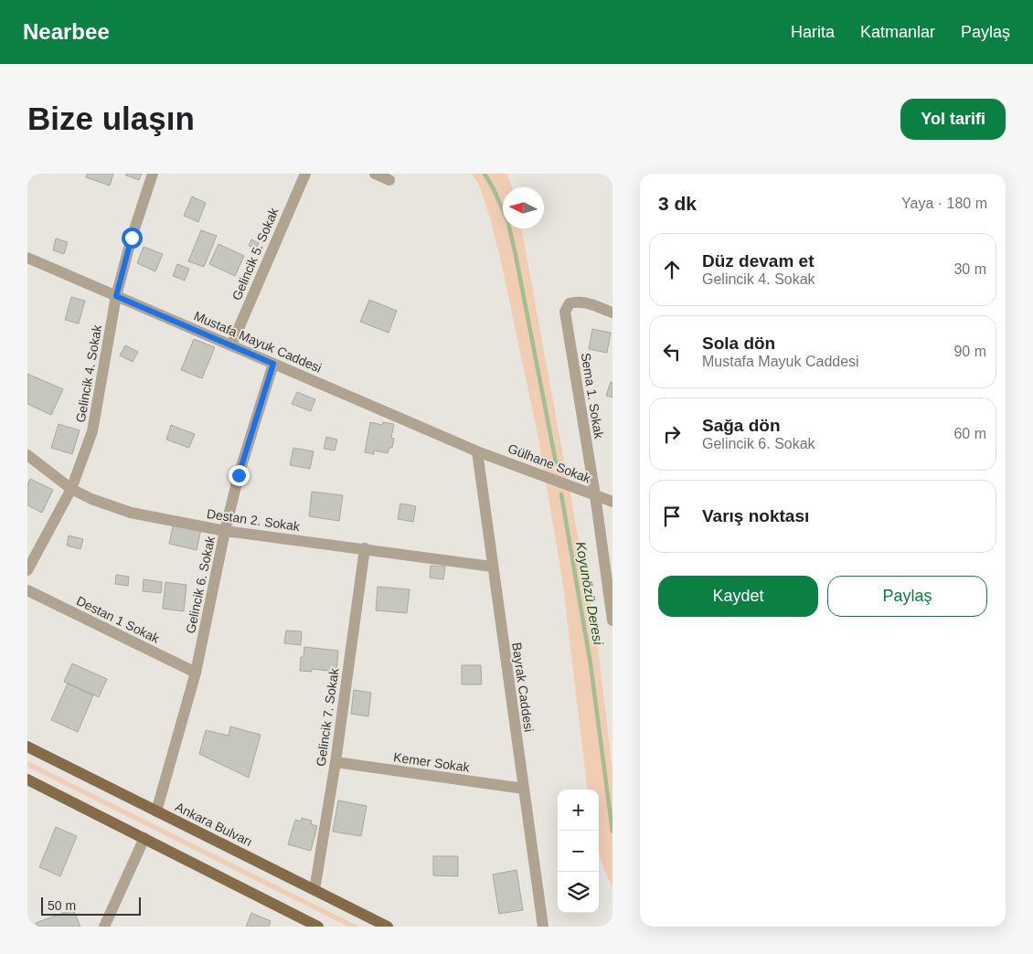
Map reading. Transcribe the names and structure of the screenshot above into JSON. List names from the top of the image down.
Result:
{
  "streets": {
    "main road": ["Ankara Bulvarı"],
    "street": [
      "Gelincik 5. Sokak",
      "Mustafa Mayuk Caddesi",
      "Gelincik 4. Sokak",
      "Sema 1. Sokak",
      "Gülhane Sokak",
      "Destan 2. Sokak",
      "Gelincik 6. Sokak",
      "Destan 1 Sokak",
      "Bayrak Caddesi",
      "Gelincik 7. Sokak",
      "Kemer Sokak"
    ]
  },
  "crossings": [
    ["Gelincik 5. Sokak", "Mustafa Mayuk Caddesi"],
    ["Mustafa Mayuk Caddesi", "Gelincik 4. Sokak"],
    ["Mustafa Mayuk Caddesi", "Gülhane Sokak"],
    ["Mustafa Mayuk Caddesi", "Gelincik 6. Sokak"],
    ["Mustafa Mayuk Caddesi", "Bayrak Caddesi"],
    ["Gelincik 4. Sokak", "Destan 2. Sokak"],
    ["Sema 1. Sokak", "Gülhane Sokak"],
    ["Gülhane Sokak", "Bayrak Caddesi"],
    ["Destan 2. Sokak", "Gelincik 6. Sokak"],
    ["Destan 2. Sokak", "Bayrak Caddesi"],
    ["Destan 2. Sokak", "Gelincik 7. Sokak"],
    ["Gelincik 6. Sokak", "Destan 1 Sokak"],
    ["Gelincik 6. Sokak", "Ankara Bulvarı"],
    ["Bayrak Caddesi", "Kemer Sokak"],
    ["Gelincik 7. Sokak", "Kemer Sokak"],
    ["Gelincik 7. Sokak", "Ankara Bulvarı"]
  ],
  "water": ["Koyunözü Deresi"],
  "scale_bar": "50 m",
  "north": "left",
  "page": {
    "header": "Nearbee",
    "nav": ["Harita", "Katmanlar", "Paylaş"],
    "buttons": [
      "Yol tarifi",
      ["Kaydet", "Paylaş"]
    ],
    "title": "Bize ulaşın",
    "heading": ["3 dk", "Yaya · 180 m"],
    "list": [
      ["Düz devam et", "Gelincik 4. Sokak", "30 m"],
      ["Sola dön", "Mustafa Mayuk Caddesi", "90 m"],
      ["Sağa dön", "Gelincik 6. Sokak", "60 m"],
      "Varış noktası"
    ],
    "map_buttons": ["+", "−"],
    "scale": "50 m"
  }
}
